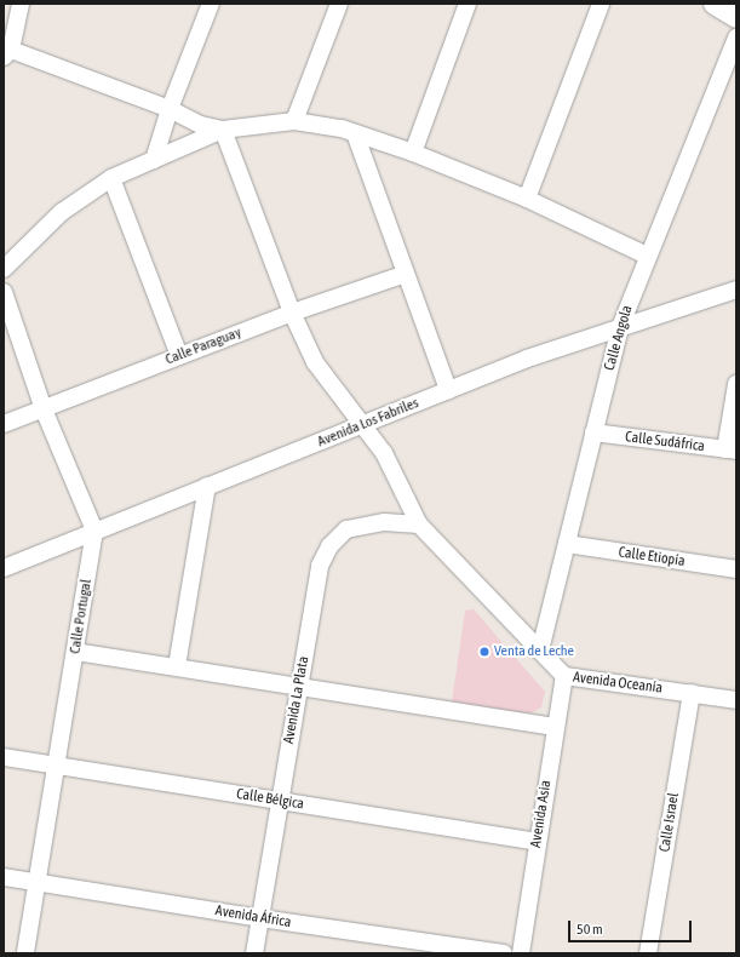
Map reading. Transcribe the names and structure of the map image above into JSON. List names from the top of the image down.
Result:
{
  "streets": {
    "street": [
      "Calle Angola",
      "Calle Paraguay",
      "Avenida Los Fabriles",
      "Calle Sudáfrica",
      "Calle Etiopía",
      "Calle Portugal",
      "Avenida Oceanía",
      "Avenida La Plata",
      "Calle Bélgica",
      "Avenida Asia",
      "Calle Israel",
      "Avenida África"
    ]
  },
  "crossings": [
    ["Calle Angola", "Avenida Los Fabriles"],
    ["Calle Angola", "Calle Sudáfrica"],
    ["Calle Angola", "Calle Etiopía"],
    ["Calle Angola", "Avenida Oceanía"],
    ["Calle Paraguay", "Avenida Oceanía"],
    ["Avenida Los Fabriles", "Calle Portugal"],
    ["Avenida Los Fabriles", "Avenida Oceanía"],
    ["Calle Portugal", "Calle Bélgica"],
    ["Calle Portugal", "Avenida África"],
    ["Avenida Oceanía", "Avenida La Plata"],
    ["Avenida Oceanía", "Avenida Asia"],
    ["Avenida Oceanía", "Calle Israel"],
    ["Avenida La Plata", "Calle Bélgica"],
    ["Avenida La Plata", "Avenida África"],
    ["Calle Bélgica", "Avenida Asia"]
  ],
  "places": ["Venta de Leche"],
  "scale_bar": "50 m"
}
